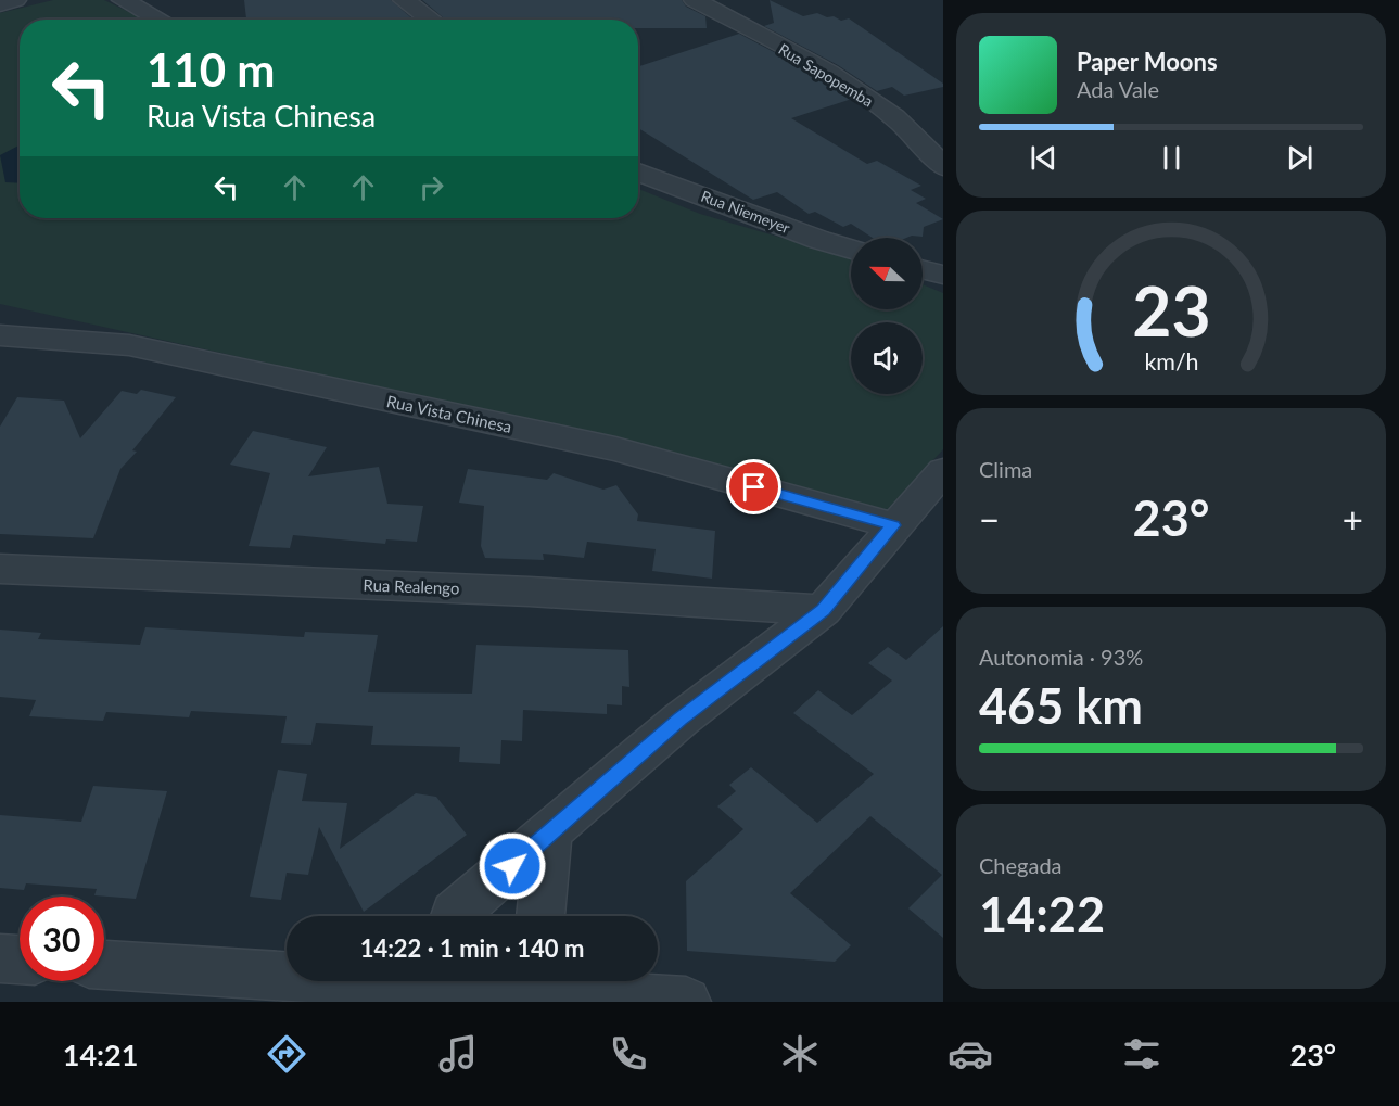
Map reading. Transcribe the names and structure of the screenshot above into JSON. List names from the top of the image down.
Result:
{
  "streets": {
    "street": [
      "Rua Sapopemba",
      "Rua Niemeyer",
      "Rua Vista Chinesa",
      "Rua Realengo"
    ]
  },
  "north": "left",
  "page": {
    "turn": ["110 m", "Rua Vista Chinesa"],
    "song": ["Paper Moons", "Ada Vale"],
    "tile": [
      "Clima",
      ["Autonomia · 93%", "465 km"],
      ["Chegada", "14:22"]
    ],
    "heat": ["−", "23°", "+"],
    "limit": "30",
    "trip": "14:22 · 1 min · 140 m",
    "tabs": ["14:21", "23°"],
    "gauge": ["23", "km/h"]
  }
}
